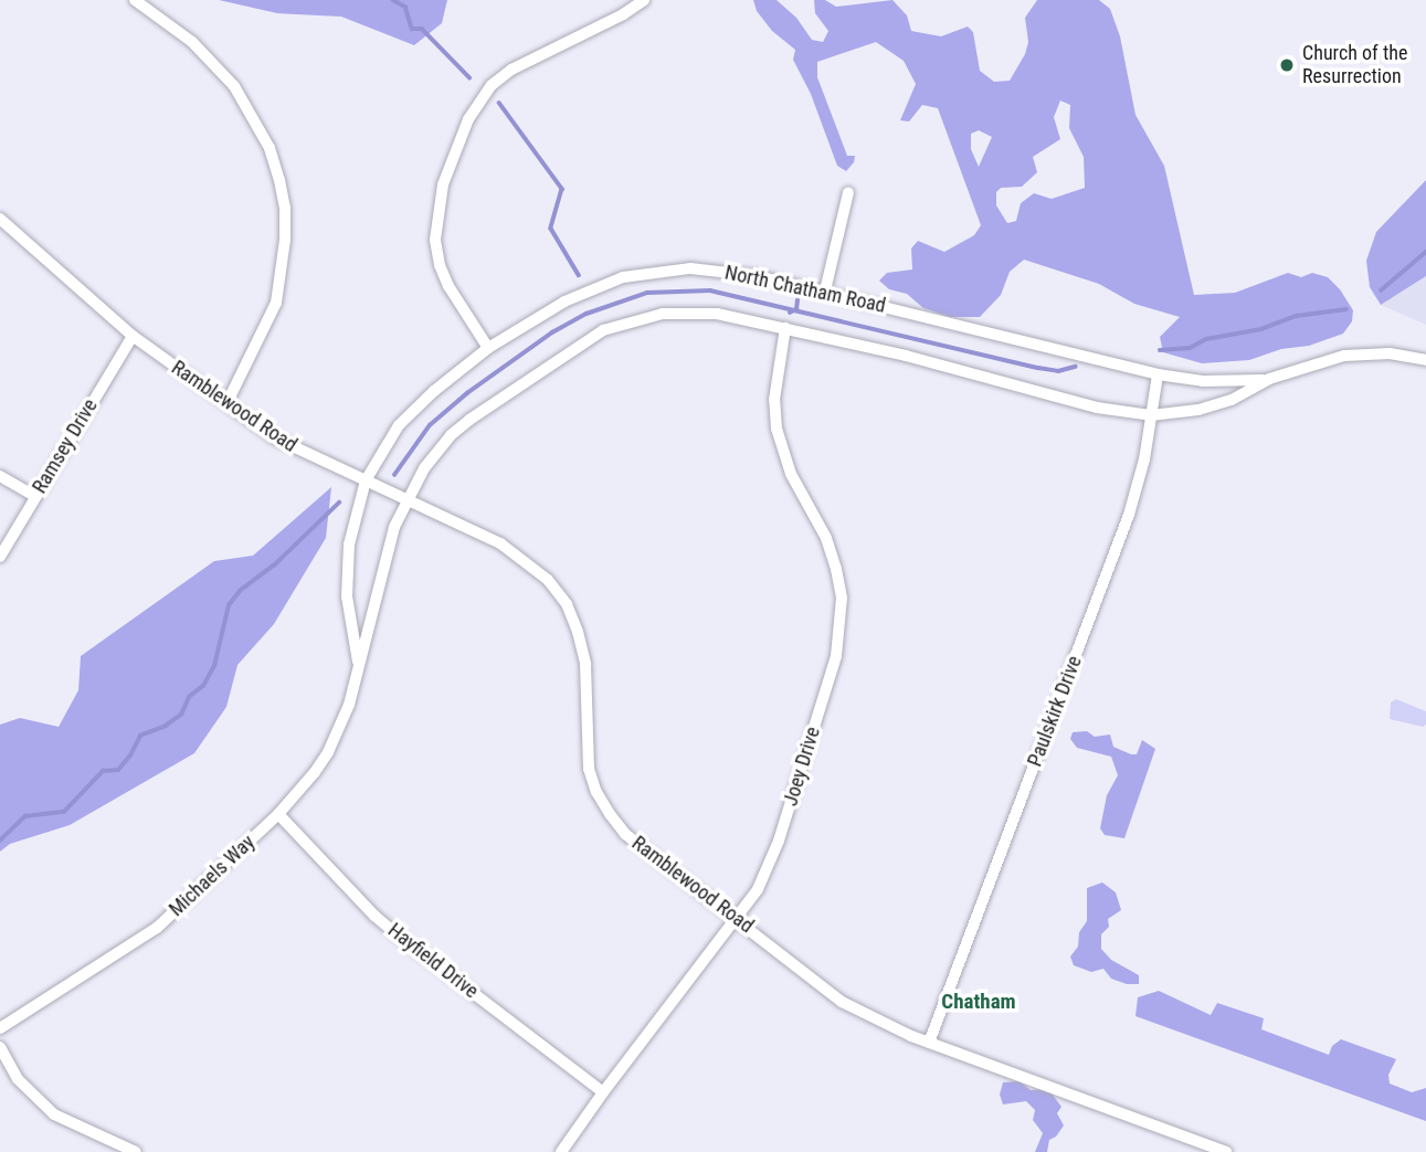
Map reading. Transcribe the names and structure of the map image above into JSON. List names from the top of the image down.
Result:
{
  "streets": {
    "street": [
      "North Chatham Road",
      "Ramblewood Road",
      "Ramsey Drive",
      "Paulskirk Drive",
      "Joey Drive",
      "Michaels Way",
      "Hayfield Drive"
    ]
  },
  "crossings": [
    ["North Chatham Road", "Ramblewood Road"],
    ["North Chatham Road", "Paulskirk Drive"],
    ["North Chatham Road", "Joey Drive"],
    ["North Chatham Road", "Michaels Way"],
    ["Ramblewood Road", "Ramsey Drive"],
    ["Ramblewood Road", "Paulskirk Drive"],
    ["Ramblewood Road", "Joey Drive"],
    ["Ramblewood Road", "Michaels Way"],
    ["Joey Drive", "Hayfield Drive"],
    ["Michaels Way", "Hayfield Drive"]
  ],
  "districts": ["Chatham"],
  "places": ["Church of the Resurrection"]
}
